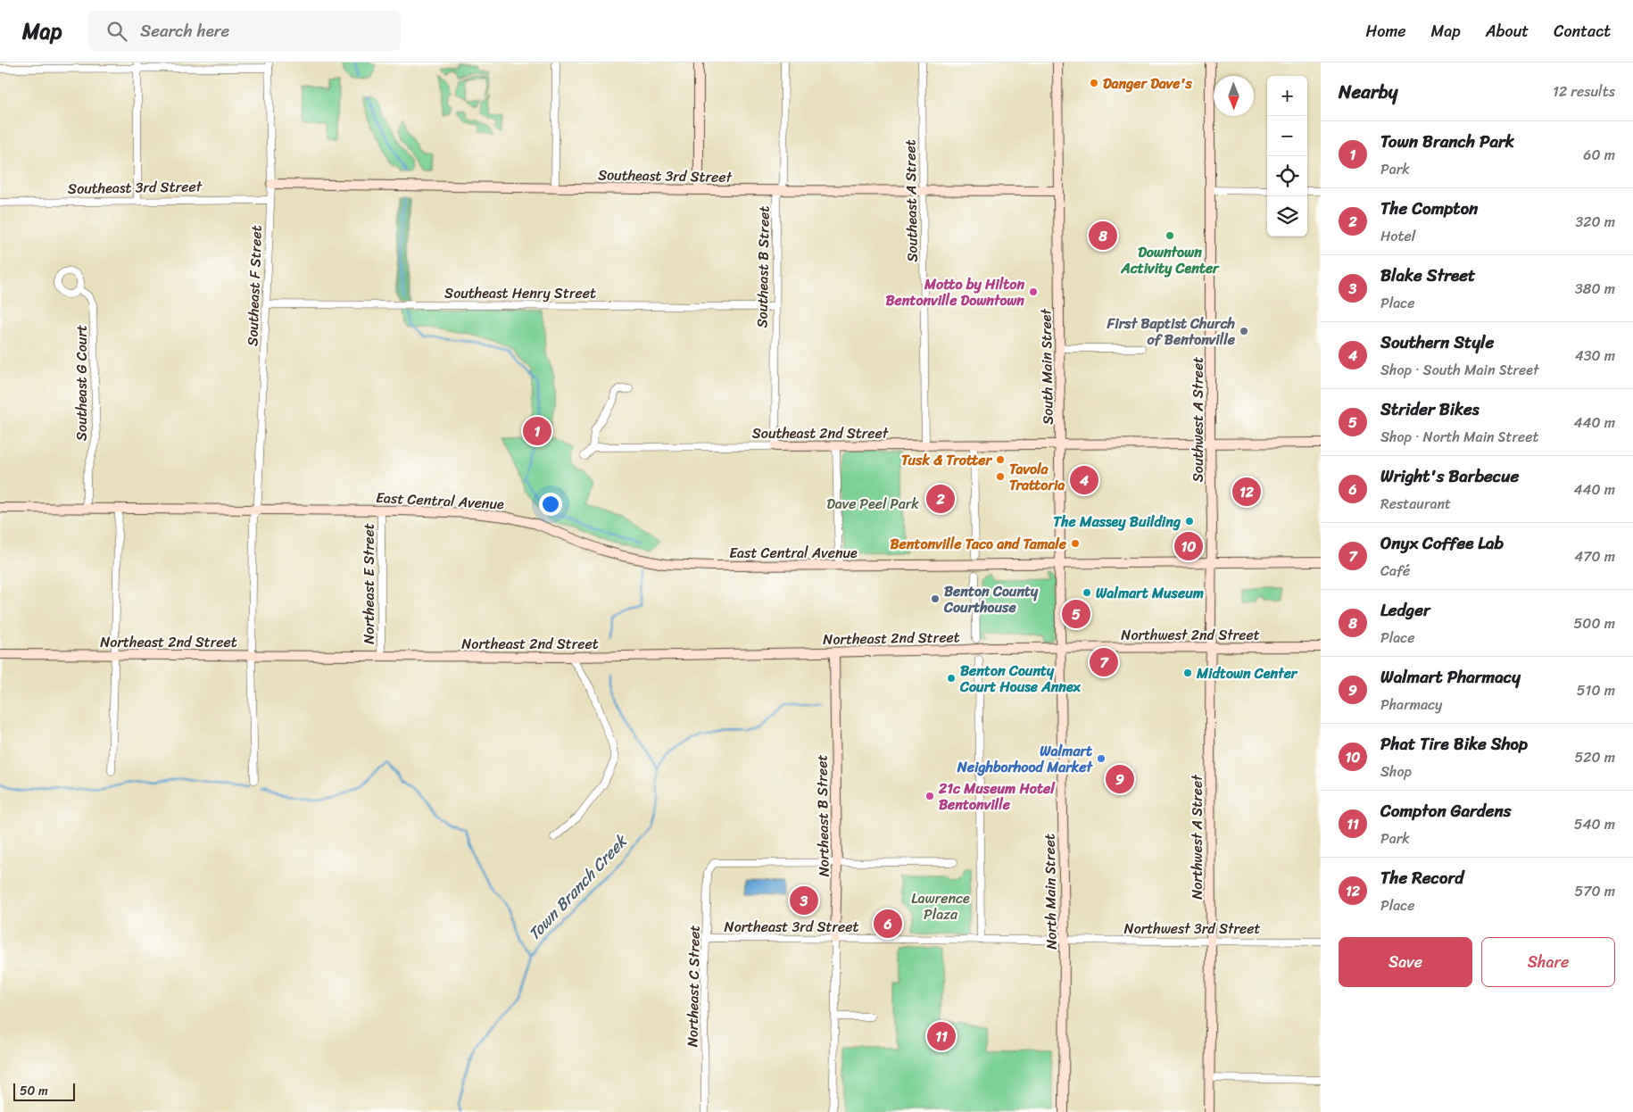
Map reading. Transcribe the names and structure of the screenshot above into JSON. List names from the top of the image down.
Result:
{
  "streets": {
    "street": [
      "Southeast 3rd Street",
      "Southeast A Street",
      "Southeast B Street",
      "Southeast F Street",
      "Southeast Henry Street",
      "South Main Street",
      "Southeast G Court",
      "Southwest A Street",
      "Southeast 2nd Street",
      "East Central Avenue",
      "Northeast E Street",
      "Northwest 2nd Street",
      "Northeast 2nd Street",
      "Northeast B Street",
      "Northwest A Street",
      "North Main Street",
      "Northeast 3rd Street",
      "Northwest 3rd Street",
      "Northeast C Street"
    ]
  },
  "crossings": [
    ["Southeast 3rd Street", "Southeast A Street"],
    ["Southeast 3rd Street", "Southeast B Street"],
    ["Southeast 3rd Street", "Southeast F Street"],
    ["Southeast 3rd Street", "South Main Street"],
    ["Southeast A Street", "Southeast 2nd Street"],
    ["Southeast B Street", "Southeast Henry Street"],
    ["Southeast B Street", "Southeast 2nd Street"],
    ["Southeast F Street", "Southeast Henry Street"],
    ["Southeast F Street", "East Central Avenue"],
    ["Southeast F Street", "Northeast 2nd Street"],
    ["South Main Street", "Southeast 2nd Street"],
    ["South Main Street", "East Central Avenue"],
    ["South Main Street", "North Main Street"],
    ["Southeast G Court", "East Central Avenue"],
    ["Southwest A Street", "Southeast 2nd Street"],
    ["Southwest A Street", "East Central Avenue"],
    ["Southwest A Street", "Northwest A Street"],
    ["East Central Avenue", "Northeast E Street"],
    ["East Central Avenue", "Northwest A Street"],
    ["East Central Avenue", "North Main Street"],
    ["Northeast E Street", "Northeast 2nd Street"],
    ["Northwest 2nd Street", "Northeast 2nd Street"],
    ["Northwest 2nd Street", "Northwest A Street"],
    ["Northwest 2nd Street", "North Main Street"],
    ["Northeast 2nd Street", "Northeast B Street"],
    ["Northeast 2nd Street", "North Main Street"],
    ["Northeast B Street", "Northeast 3rd Street"],
    ["Northeast B Street", "Northeast C Street"],
    ["Northwest A Street", "Northwest 3rd Street"],
    ["North Main Street", "Northeast 3rd Street"],
    ["North Main Street", "Northwest 3rd Street"],
    ["Northeast 3rd Street", "Northwest 3rd Street"],
    ["Northeast 3rd Street", "Northeast C Street"]
  ],
  "water": ["Town Branch Creek"],
  "parks": ["Dave Peel Park", "Lawrence Plaza"],
  "places": [
    "Danger Dave's",
    "Downtown Activity Center",
    "Motto by Hilton Bentonville Downtown",
    "First Baptist Church of Bentonville",
    "Tusk & Trotter",
    "Tavola Trattoria",
    "The Massey Building",
    "Bentonville Taco and Tamale",
    "Walmart Museum",
    "Benton County Courthouse",
    "Midtown Center",
    "Benton County Court House Annex",
    "Walmart Neighborhood Market",
    "21c Museum Hotel Bentonville"
  ],
  "scale_bar": "50 m",
  "north": "bottom",
  "page": {
    "header": "Map",
    "search": "Search here",
    "nav": [
      "Home",
      "Map",
      "About",
      "Contact"
    ],
    "heading": ["Nearby", "12 results"],
    "map_buttons": ["+", "−"],
    "list": [
      {
        "mark": "1",
        "name": "Town Branch Park",
        "note": "Park",
        "value": "60 m"
      },
      {
        "mark": "2",
        "name": "The Compton",
        "note": "Hotel",
        "value": "320 m"
      },
      {
        "mark": "3",
        "name": "Blake Street",
        "note": "Place",
        "value": "380 m"
      },
      {
        "mark": "4",
        "name": "Southern Style",
        "note": "Shop · South Main Street",
        "value": "430 m"
      },
      {
        "mark": "5",
        "name": "Strider Bikes",
        "note": "Shop · North Main Street",
        "value": "440 m"
      },
      {
        "mark": "6",
        "name": "Wright's Barbecue",
        "note": "Restaurant",
        "value": "440 m"
      },
      {
        "mark": "7",
        "name": "Onyx Coffee Lab",
        "note": "Café",
        "value": "470 m"
      },
      {
        "mark": "8",
        "name": "Ledger",
        "note": "Place",
        "value": "500 m"
      },
      {
        "mark": "9",
        "name": "Walmart Pharmacy",
        "note": "Pharmacy",
        "value": "510 m"
      },
      {
        "mark": "10",
        "name": "Phat Tire Bike Shop",
        "note": "Shop",
        "value": "520 m"
      },
      {
        "mark": "11",
        "name": "Compton Gardens",
        "note": "Park",
        "value": "540 m"
      },
      {
        "mark": "12",
        "name": "The Record",
        "note": "Place",
        "value": "570 m"
      }
    ],
    "pins": [
      "8",
      "1",
      "4",
      "12",
      "2",
      "10",
      "5",
      "7",
      "9",
      "3",
      "6",
      "11"
    ],
    "buttons": ["Save", "Share"],
    "scale": "50 m"
  }
}
